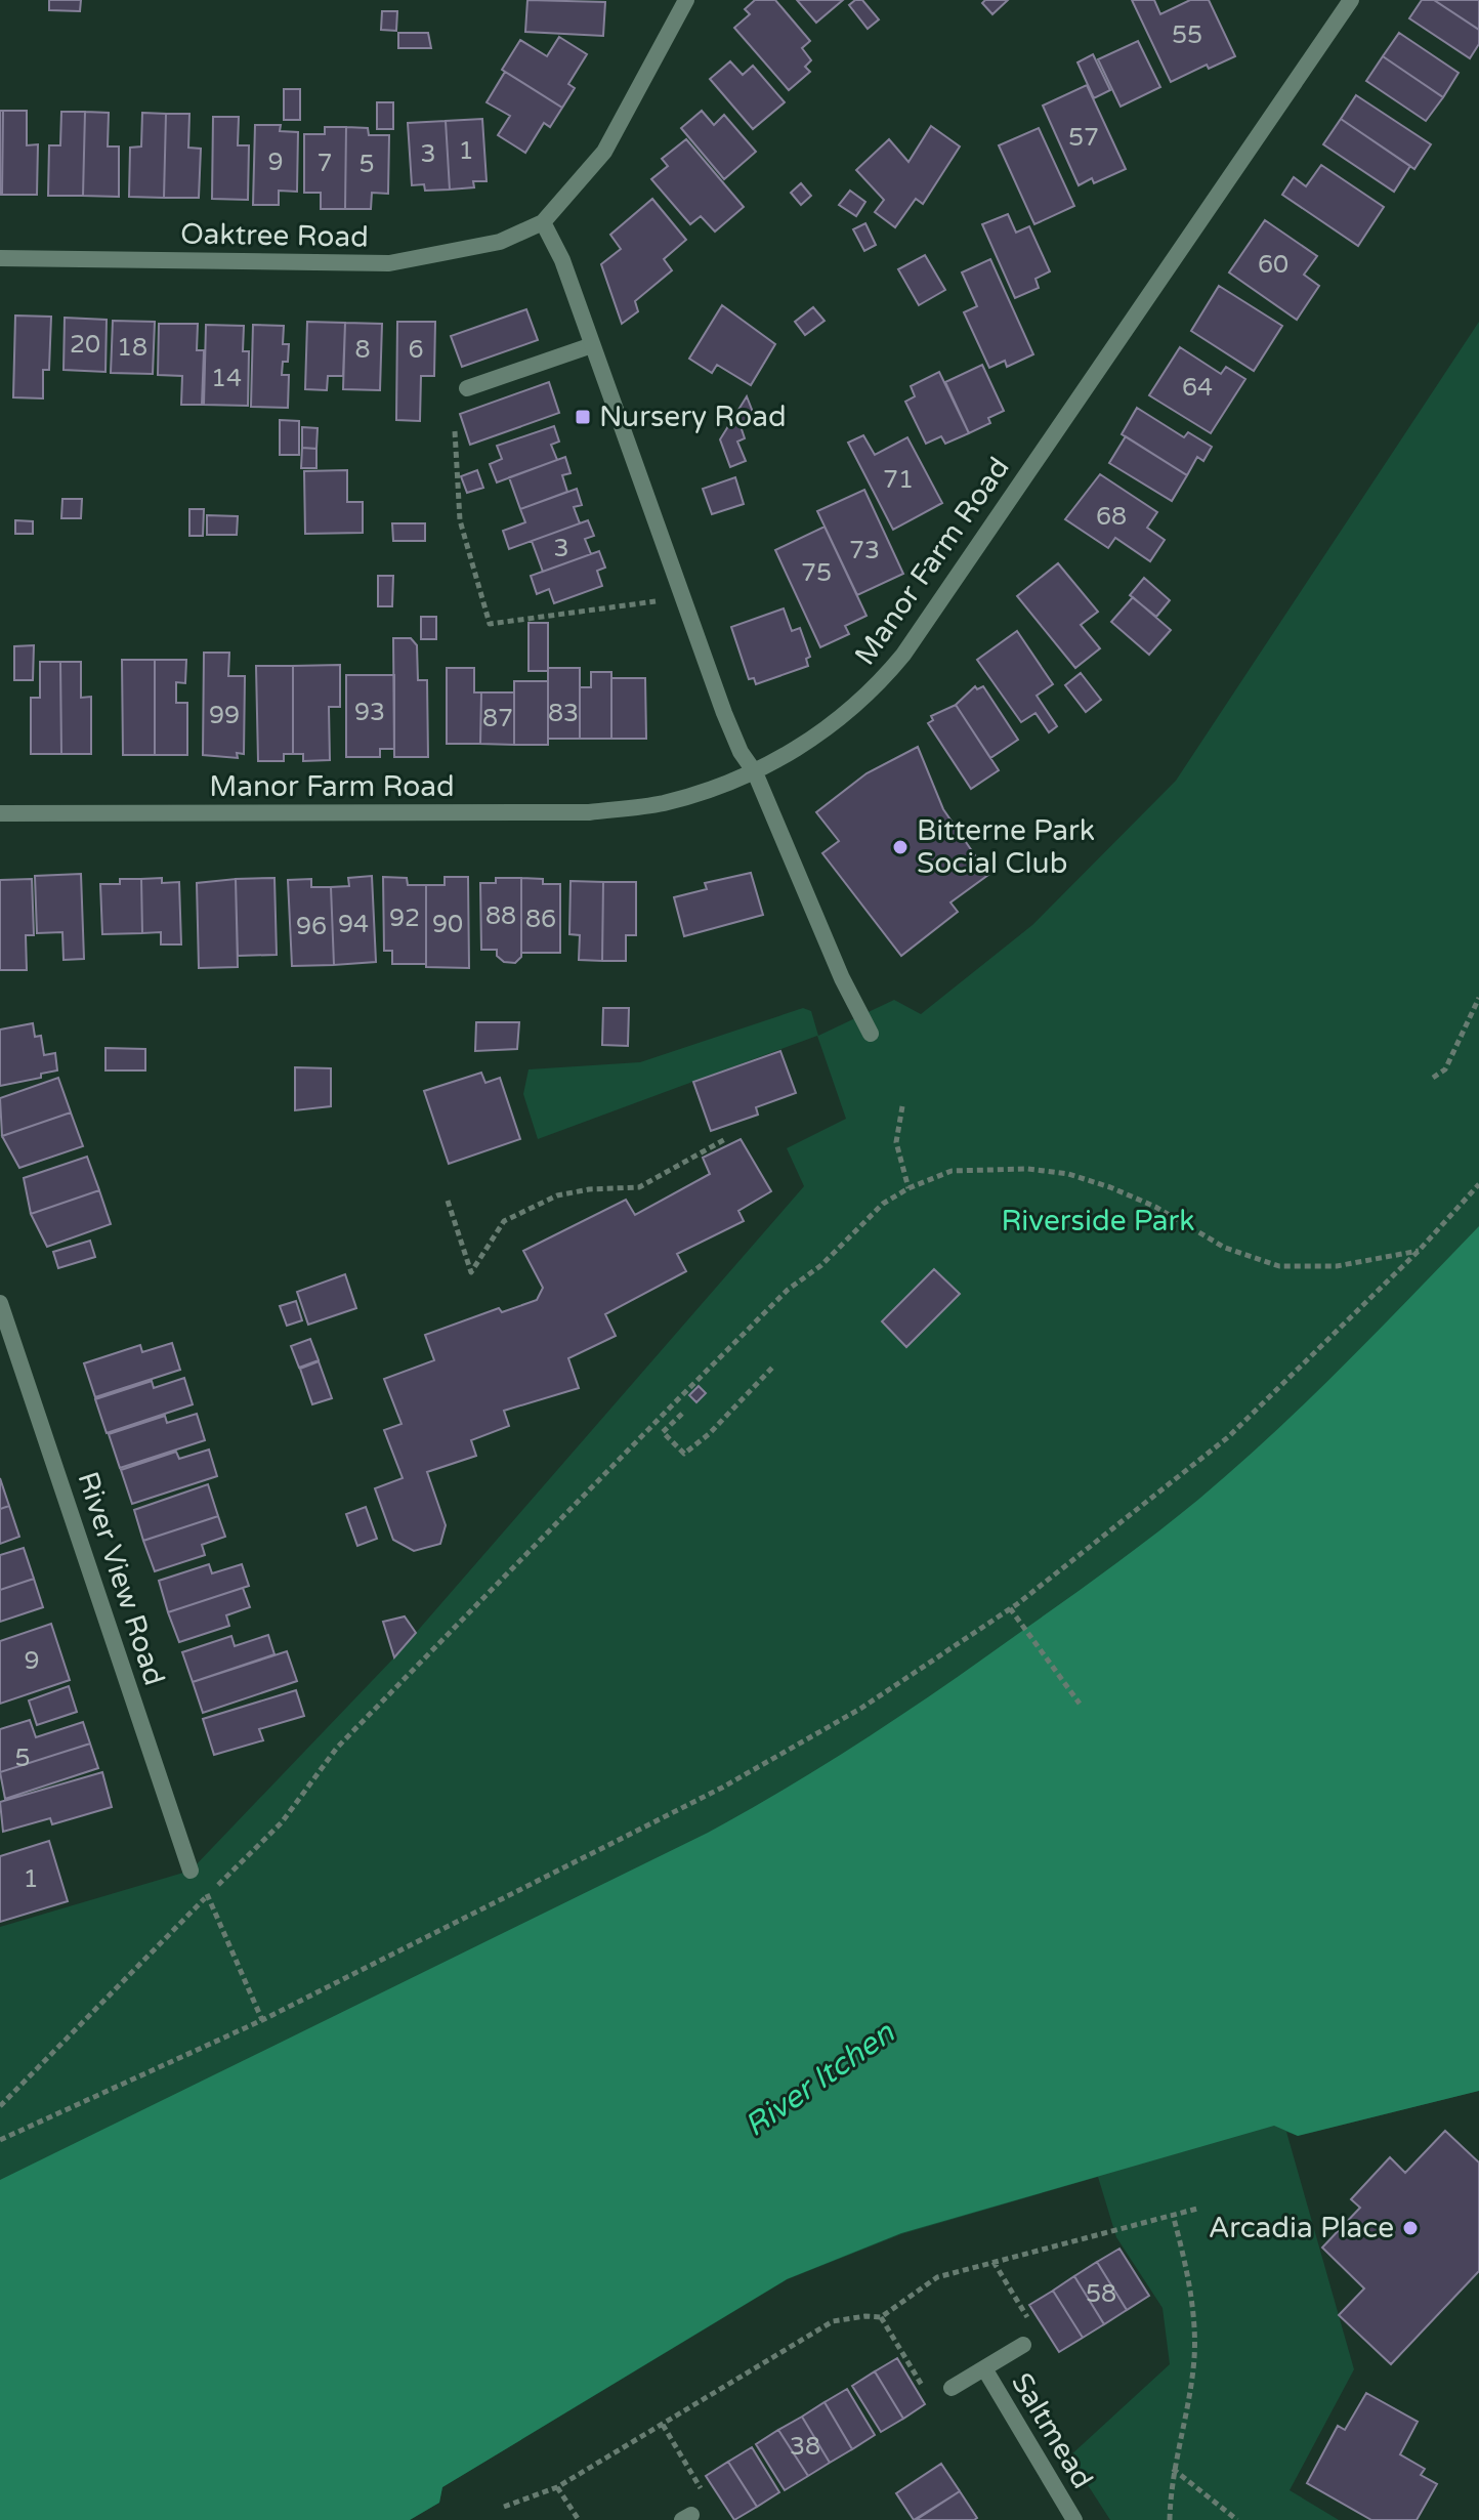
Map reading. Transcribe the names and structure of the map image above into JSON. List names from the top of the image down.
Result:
{
  "streets": {
    "street": [
      "Oaktree Road",
      "Manor Farm Road",
      "River View Road",
      "Saltmead"
    ]
  },
  "water": ["River Itchen"],
  "parks": ["Riverside Park"],
  "places": {
    "transit": ["Nursery Road"],
    "other": ["Bitterne Park Social Club", "Arcadia Place"]
  },
  "house_numbers": [
    "55",
    "57",
    "1",
    "3",
    "9",
    "7",
    "5",
    "60",
    "20",
    "18",
    "8",
    "6",
    "14",
    "64",
    "71",
    "68",
    "3",
    "73",
    "75",
    "93",
    "83",
    "99",
    "87",
    "88",
    "92",
    "86",
    "94",
    "90",
    "96",
    "9",
    "5",
    "1",
    "58",
    "38"
  ]
}
